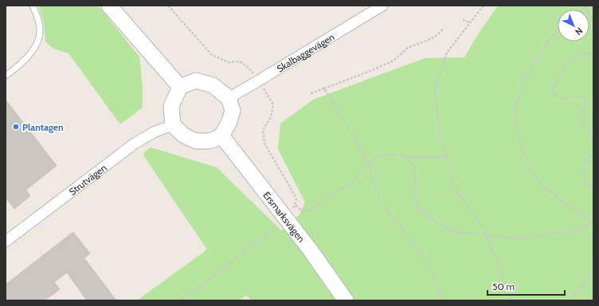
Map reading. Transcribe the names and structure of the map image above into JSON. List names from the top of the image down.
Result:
{
  "streets": {
    "main road": ["Ersmarksvägen"],
    "street": ["Skalbaggevägen", "Strutvägen"]
  },
  "crossings": [
    ["Skalbaggevägen", "Strutvägen"],
    ["Skalbaggevägen", "Ersmarksvägen"],
    ["Strutvägen", "Ersmarksvägen"]
  ],
  "places": ["Plantagen"],
  "scale_bar": "50 m",
  "north": "bottom right"
}
